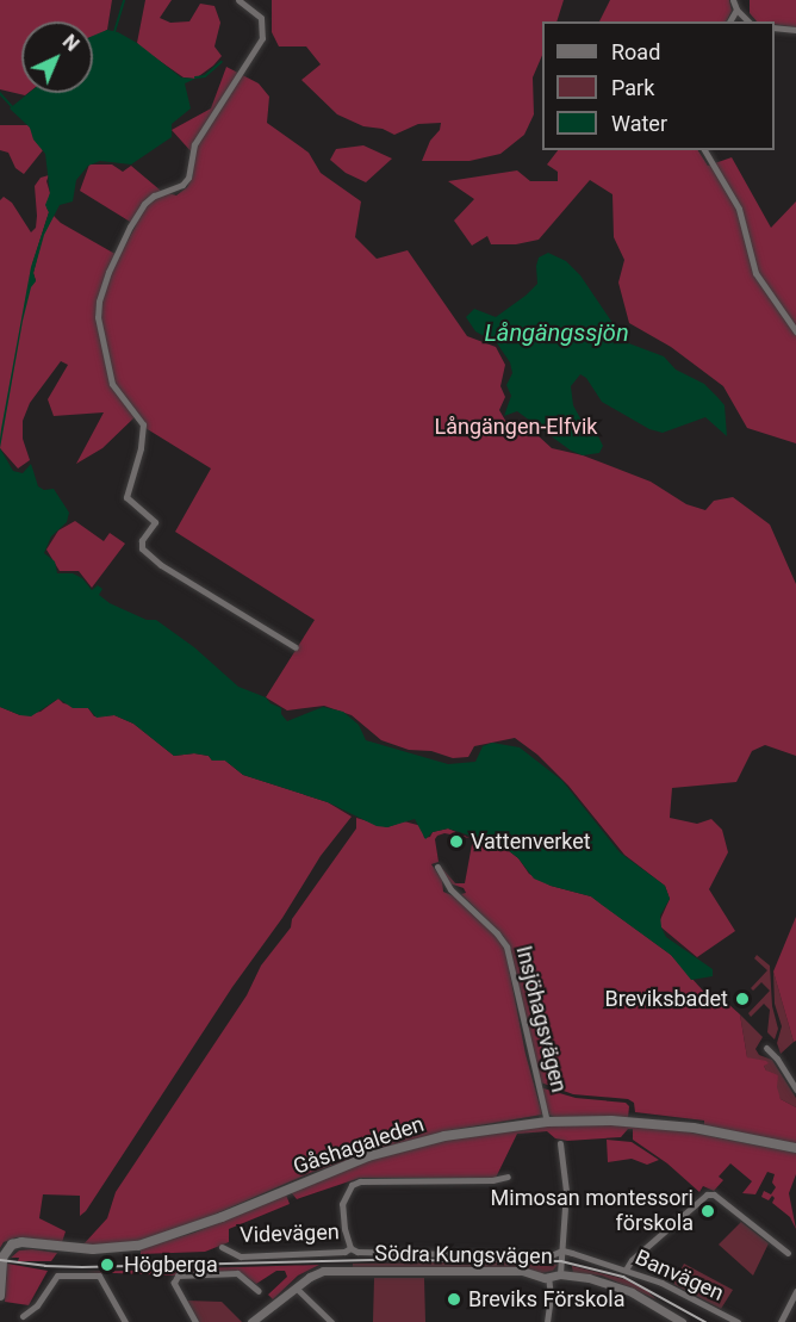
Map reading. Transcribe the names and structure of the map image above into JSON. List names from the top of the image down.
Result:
{
  "streets": {
    "main road": ["Gåshagaleden"],
    "street": [
      "Insjöhagsvägen",
      "Videvägen",
      "Södra Kungsvägen",
      "Banvägen"
    ]
  },
  "crossings": [
    ["Insjöhagsvägen", "Gåshagaleden"],
    ["Videvägen", "Banvägen"]
  ],
  "water": ["Långängssjön"],
  "parks": ["Långängen-Elfvik"],
  "places": [
    "Vattenverket",
    "Breviksbadet",
    "Mimosan montessori förskola",
    "Högberga",
    "Breviks Förskola"
  ],
  "legend": ["Road", "Park", "Water"],
  "north": "top right"
}
